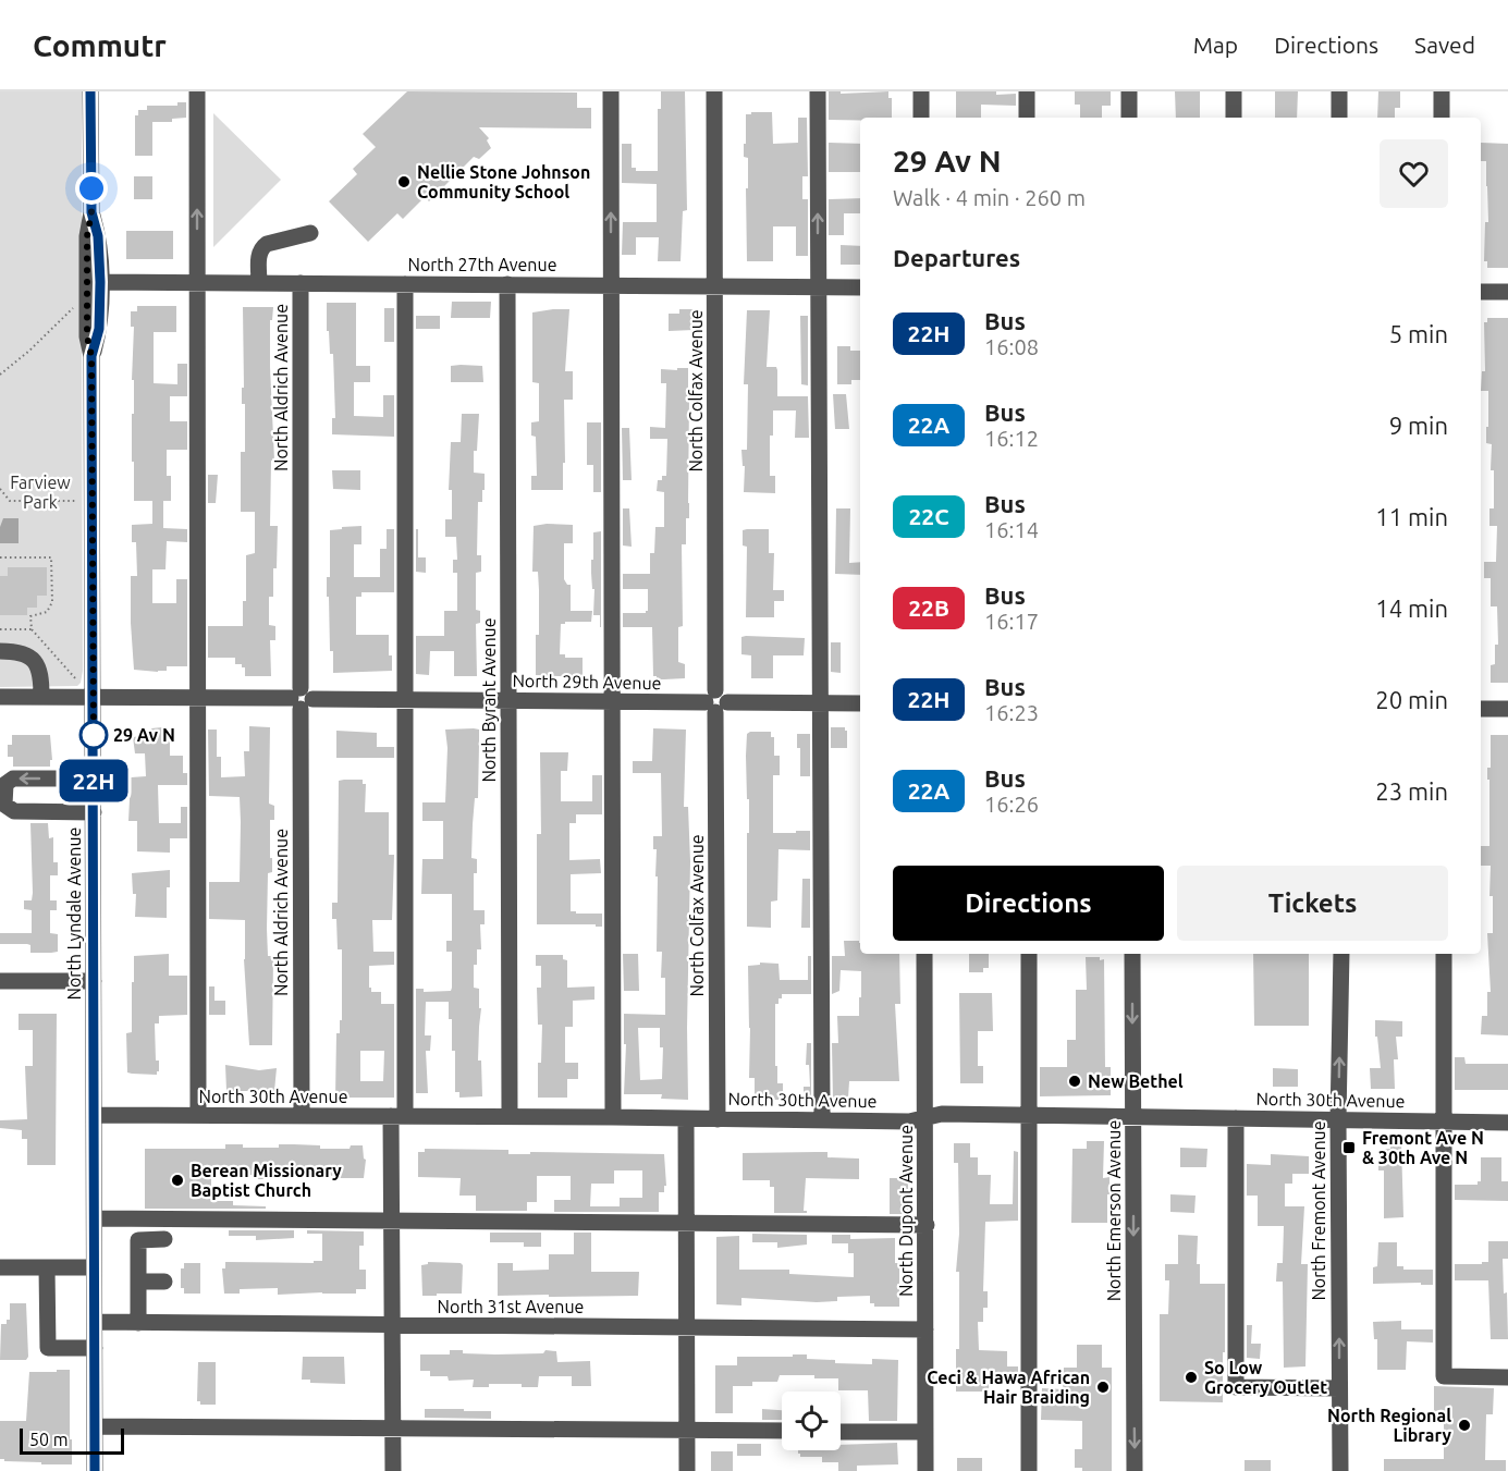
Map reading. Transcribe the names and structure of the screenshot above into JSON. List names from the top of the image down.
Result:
{
  "streets": {
    "street": [
      "North 27th Avenue",
      "North Aldrich Avenue",
      "North Colfax Avenue",
      "North 29th Avenue",
      "North Byrant Avenue",
      "North Lyndale Avenue",
      "North 30th Avenue",
      "North Dupont Avenue",
      "North Emerson Avenue",
      "North Fremont Avenue",
      "North 31st Avenue"
    ]
  },
  "crossings": [
    ["North 27th Avenue", "North Aldrich Avenue"],
    ["North 27th Avenue", "North Colfax Avenue"],
    ["North 27th Avenue", "North Byrant Avenue"],
    ["North 27th Avenue", "North Lyndale Avenue"],
    ["North Aldrich Avenue", "North 29th Avenue"],
    ["North Aldrich Avenue", "North 30th Avenue"],
    ["North Colfax Avenue", "North 29th Avenue"],
    ["North Colfax Avenue", "North 30th Avenue"],
    ["North 29th Avenue", "North Byrant Avenue"],
    ["North 29th Avenue", "North Lyndale Avenue"],
    ["North Byrant Avenue", "North 30th Avenue"],
    ["North Lyndale Avenue", "North 30th Avenue"],
    ["North Lyndale Avenue", "North 31st Avenue"],
    ["North 30th Avenue", "North Dupont Avenue"],
    ["North 30th Avenue", "North Emerson Avenue"],
    ["North 30th Avenue", "North Fremont Avenue"],
    ["North Dupont Avenue", "North 31st Avenue"]
  ],
  "parks": ["Farview Park"],
  "places": {
    "other": [
      "Nellie Stone Johnson Community School",
      "29 Av N",
      "New Bethel",
      "Berean Missionary Baptist Church",
      "So Low Grocery Outlet",
      "Ceci & Hawa African Hair Braiding",
      "North Regional Library"
    ],
    "transit": ["Fremont Ave N & 30th Ave N"]
  },
  "lines": ["bus line 22H"],
  "scale_bar": "50 m",
  "page": {
    "header": "Commutr",
    "nav": ["Map", "Directions", "Saved"],
    "on_map": "22H",
    "heading": [
      ["29 Av N", "Walk · 4 min · 260 m"],
      "Departures"
    ],
    "list": [
      {
        "mark": "22H",
        "name": "Bus",
        "note": "16:08",
        "value": "5 min"
      },
      {
        "mark": "22A",
        "name": "Bus",
        "note": "16:12",
        "value": "9 min"
      },
      {
        "mark": "22C",
        "name": "Bus",
        "note": "16:14",
        "value": "11 min"
      },
      {
        "mark": "22B",
        "name": "Bus",
        "note": "16:17",
        "value": "14 min"
      },
      {
        "mark": "22H",
        "name": "Bus",
        "note": "16:23",
        "value": "20 min"
      },
      {
        "mark": "22A",
        "name": "Bus",
        "note": "16:26",
        "value": "23 min"
      }
    ],
    "buttons": ["Directions", "Tickets"],
    "scale": "50 m"
  }
}
